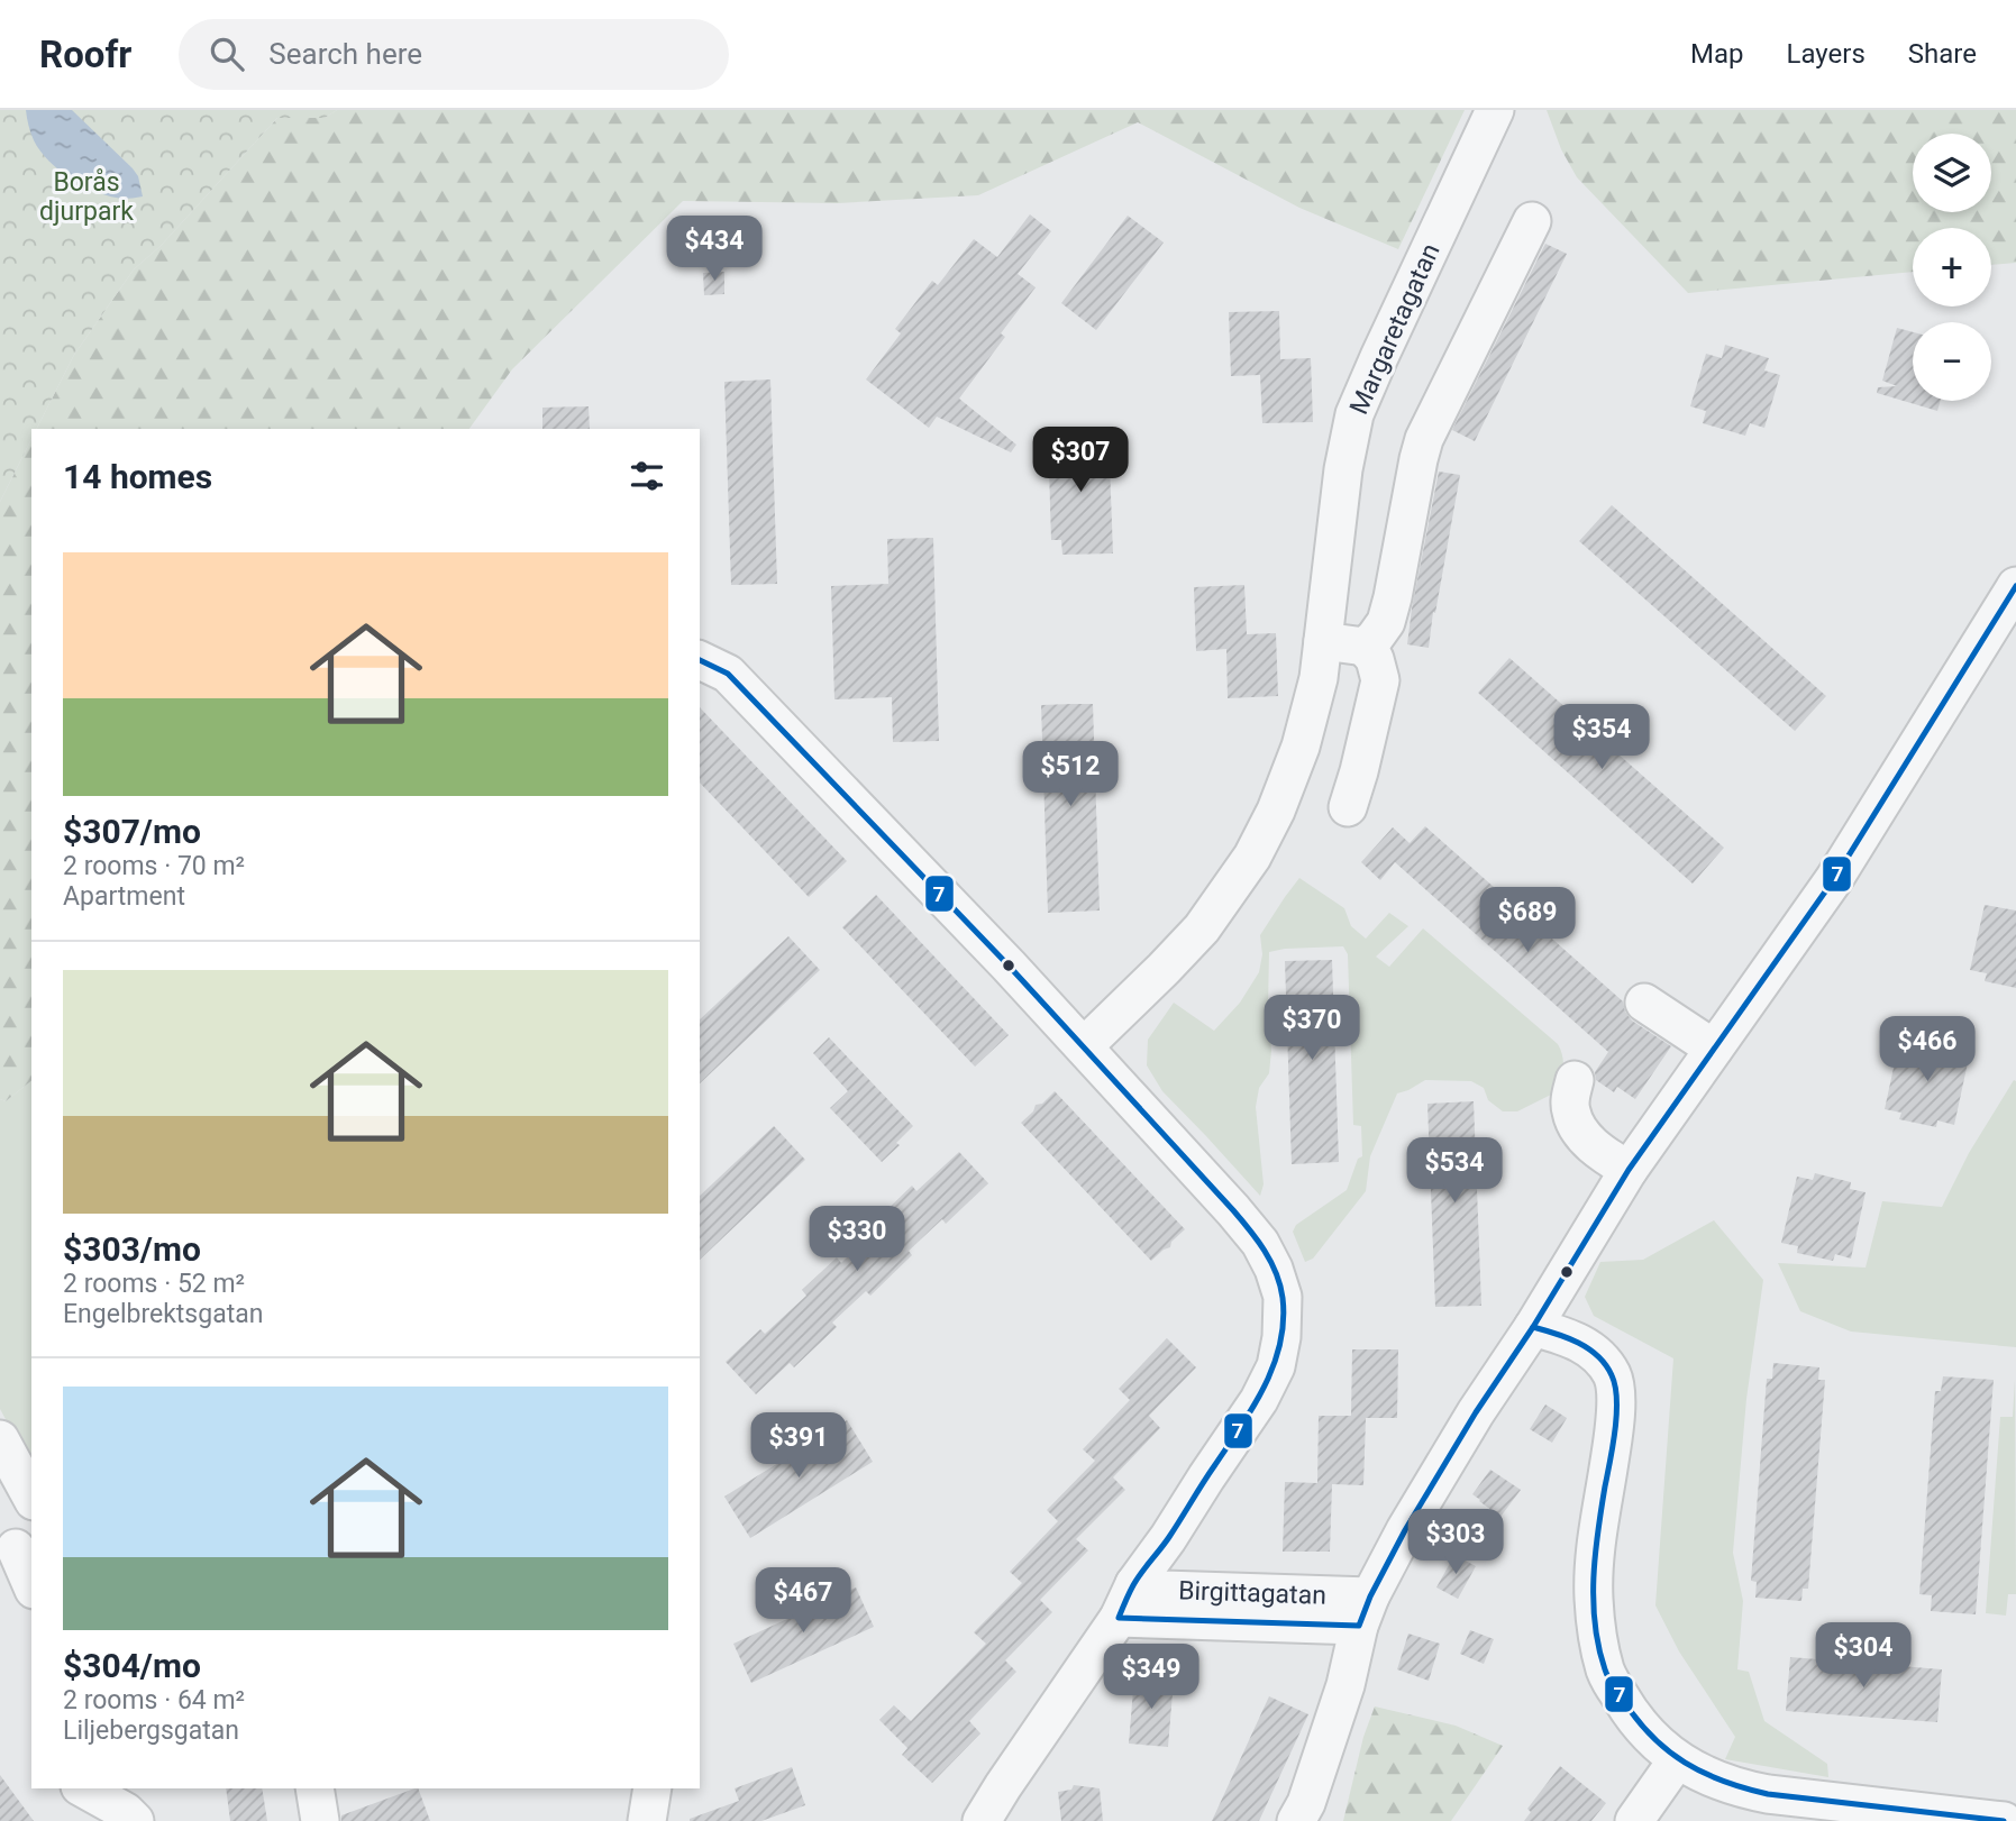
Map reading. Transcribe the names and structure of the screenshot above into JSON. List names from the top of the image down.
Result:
{
  "streets": {
    "street": ["Margaretagatan", "Birgittagatan"]
  },
  "parks": ["Borås djurpark"],
  "lines": ["transit line 7"],
  "page": {
    "header": "Roofr",
    "search": "Search here",
    "nav": ["Map", "Layers", "Share"],
    "map_buttons": ["+", "−"],
    "price": [
      "$434",
      "$307",
      "$354",
      "$512",
      "$689",
      "$370",
      "$466",
      "$534",
      "$330",
      "$391",
      "$303",
      "$467",
      "$304",
      "$349"
    ],
    "heading": "14 homes",
    "list": [
      {
        "name": "$307/mo",
        "note": "2 rooms · 70 m² · Apartment"
      },
      {
        "name": "$303/mo",
        "note": "2 rooms · 52 m² · Engelbrektsgatan"
      },
      {
        "name": "$304/mo",
        "note": "2 rooms · 64 m² · Liljebergsgatan"
      }
    ]
  }
}
